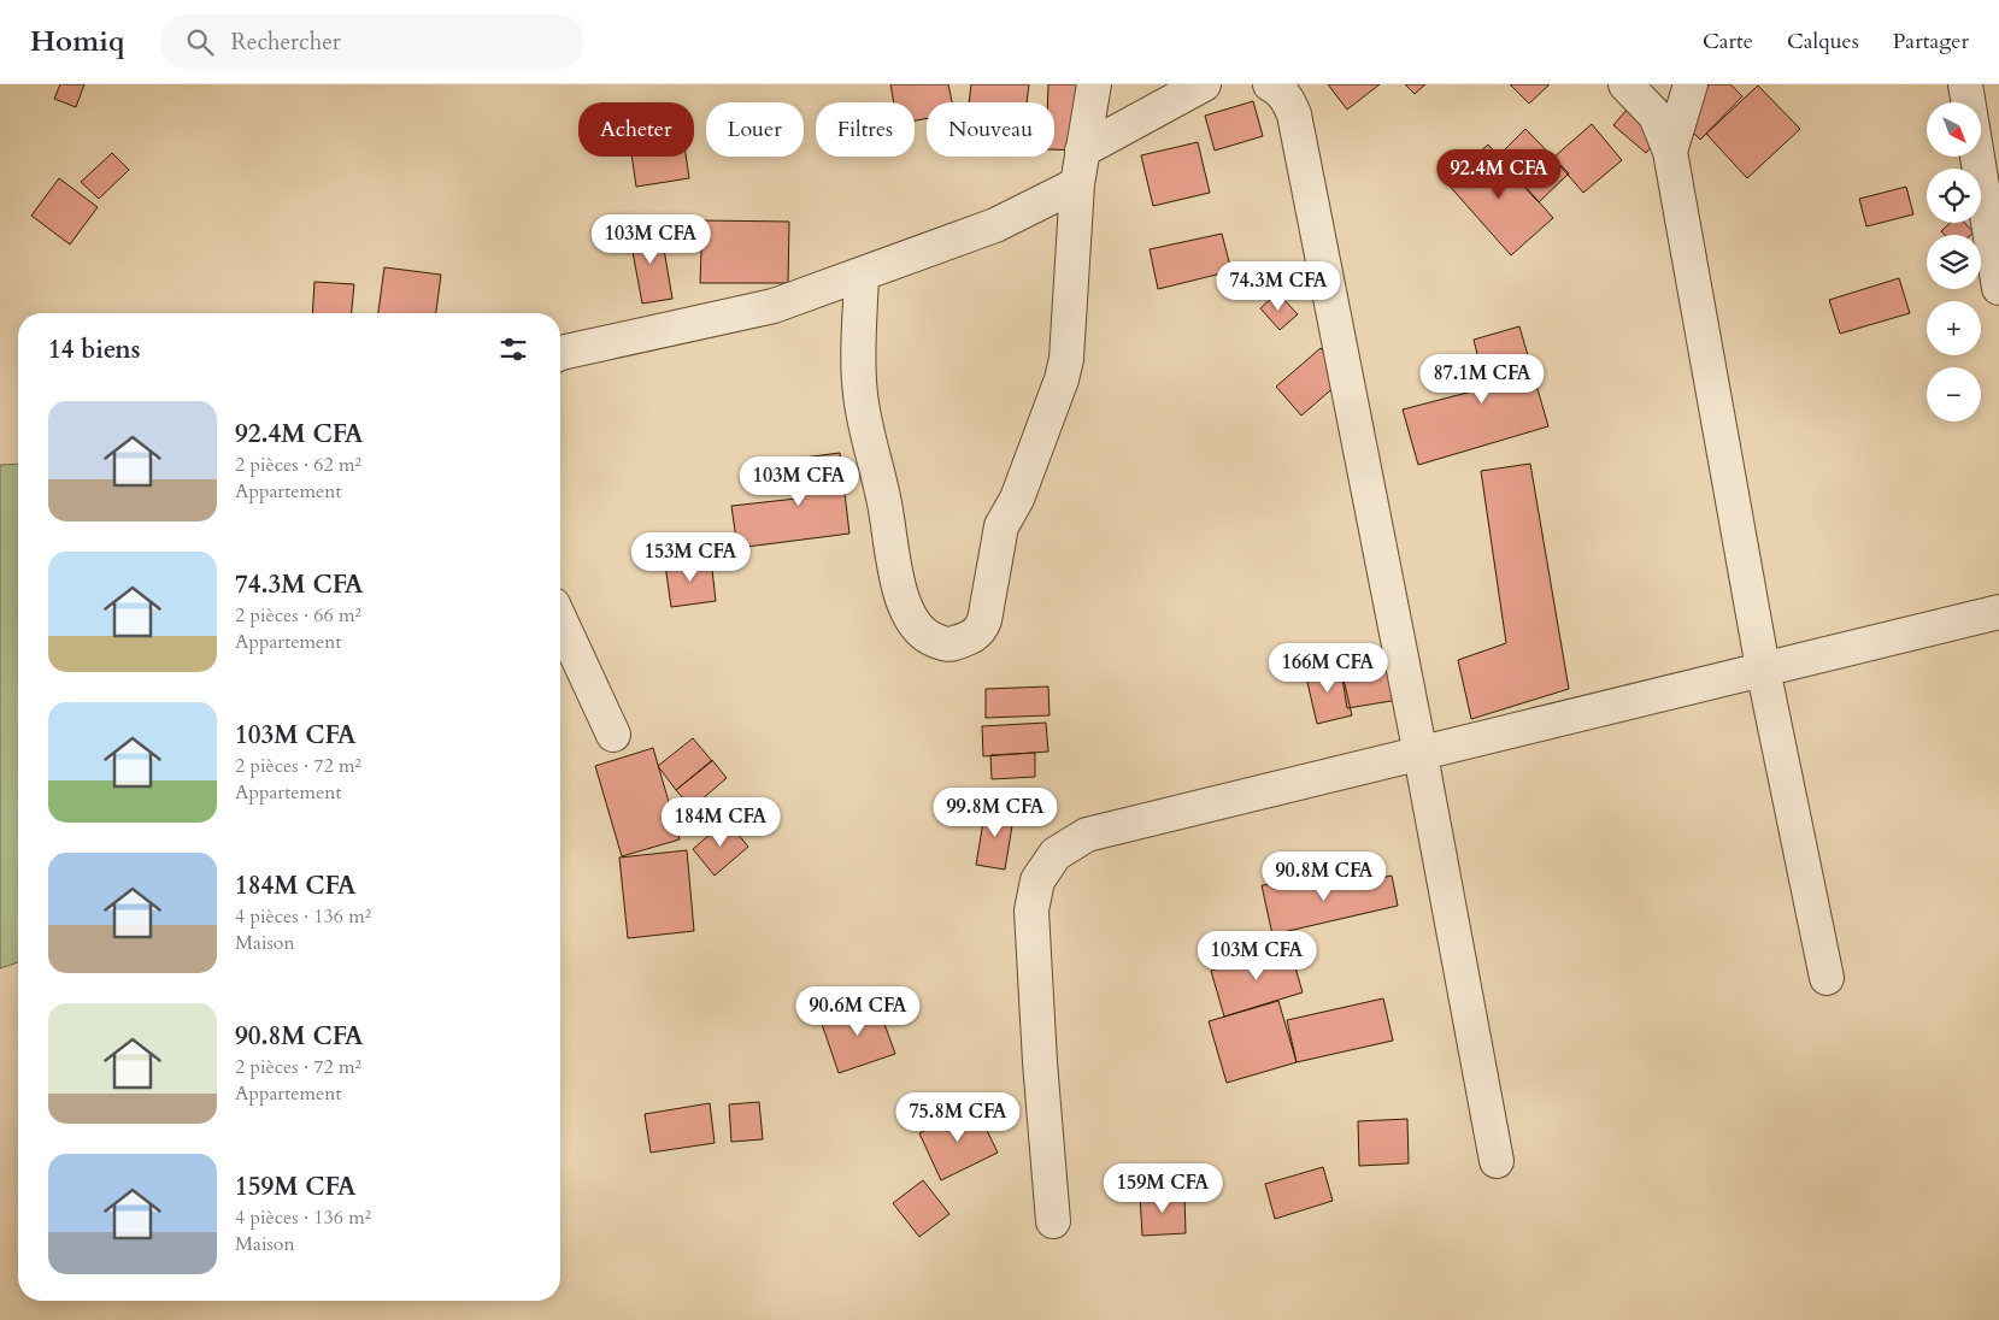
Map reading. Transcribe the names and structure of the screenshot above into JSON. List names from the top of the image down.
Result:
{
  "north": "bottom right",
  "page": {
    "header": "Homiq",
    "search": "Rechercher",
    "nav": ["Carte", "Calques", "Partager"],
    "map_buttons": ["+", "−"],
    "chip": [
      "Acheter",
      "Louer",
      "Filtres",
      "Nouveau"
    ],
    "price": [
      "92.4M CFA",
      "103M CFA",
      "74.3M CFA",
      "87.1M CFA",
      "103M CFA",
      "153M CFA",
      "166M CFA",
      "99.8M CFA",
      "184M CFA",
      "90.8M CFA",
      "103M CFA",
      "90.6M CFA",
      "75.8M CFA",
      "159M CFA"
    ],
    "heading": "14 biens",
    "list": [
      {
        "name": "92.4M CFA",
        "note": "2 pièces · 62 m² · Appartement"
      },
      {
        "name": "74.3M CFA",
        "note": "2 pièces · 66 m² · Appartement"
      },
      {
        "name": "103M CFA",
        "note": "2 pièces · 72 m² · Appartement"
      },
      {
        "name": "184M CFA",
        "note": "4 pièces · 136 m² · Maison"
      },
      {
        "name": "90.8M CFA",
        "note": "2 pièces · 72 m² · Appartement"
      },
      {
        "name": "159M CFA",
        "note": "4 pièces · 136 m² · Maison"
      }
    ]
  }
}
